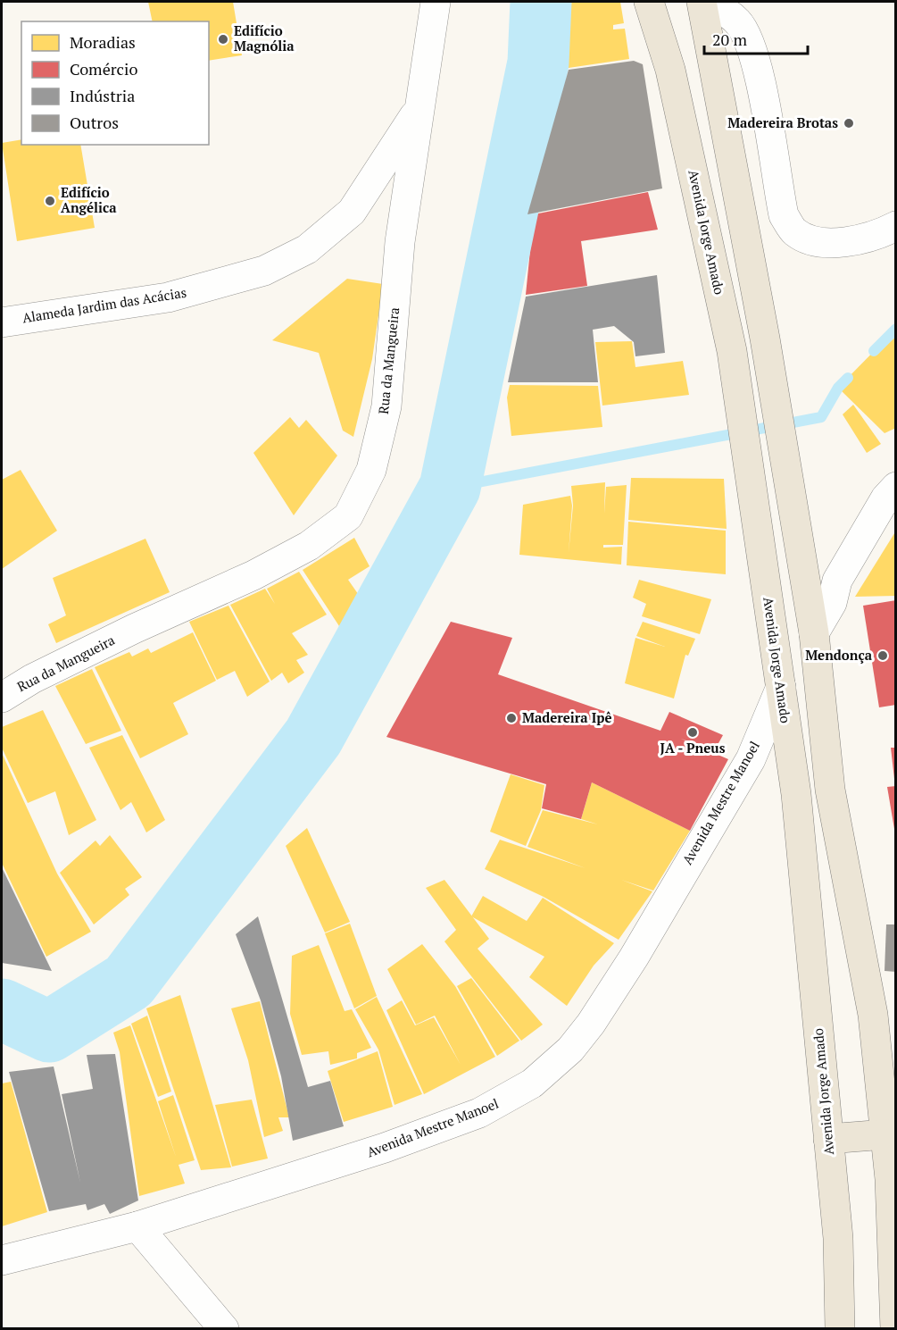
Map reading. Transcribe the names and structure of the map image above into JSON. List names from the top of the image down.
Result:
{
  "streets": {
    "main road": ["Avenida Jorge Amado"],
    "street": ["Alameda Jardim das Acácias", "Rua da Mangueira", "Avenida Mestre Manoel"]
  },
  "crossings": [
    ["Avenida Jorge Amado", "Avenida Mestre Manoel"],
    ["Alameda Jardim das Acácias", "Rua da Mangueira"]
  ],
  "places": [
    "Edifício Magnólia",
    "Madereira Brotas",
    "Edifício Angélica",
    "Mendonça",
    "Madereira Ipê",
    "JA - Pneus"
  ],
  "legend": [
    "Moradias",
    "Comércio",
    "Indústria",
    "Outros"
  ],
  "scale_bar": "20 m"
}
